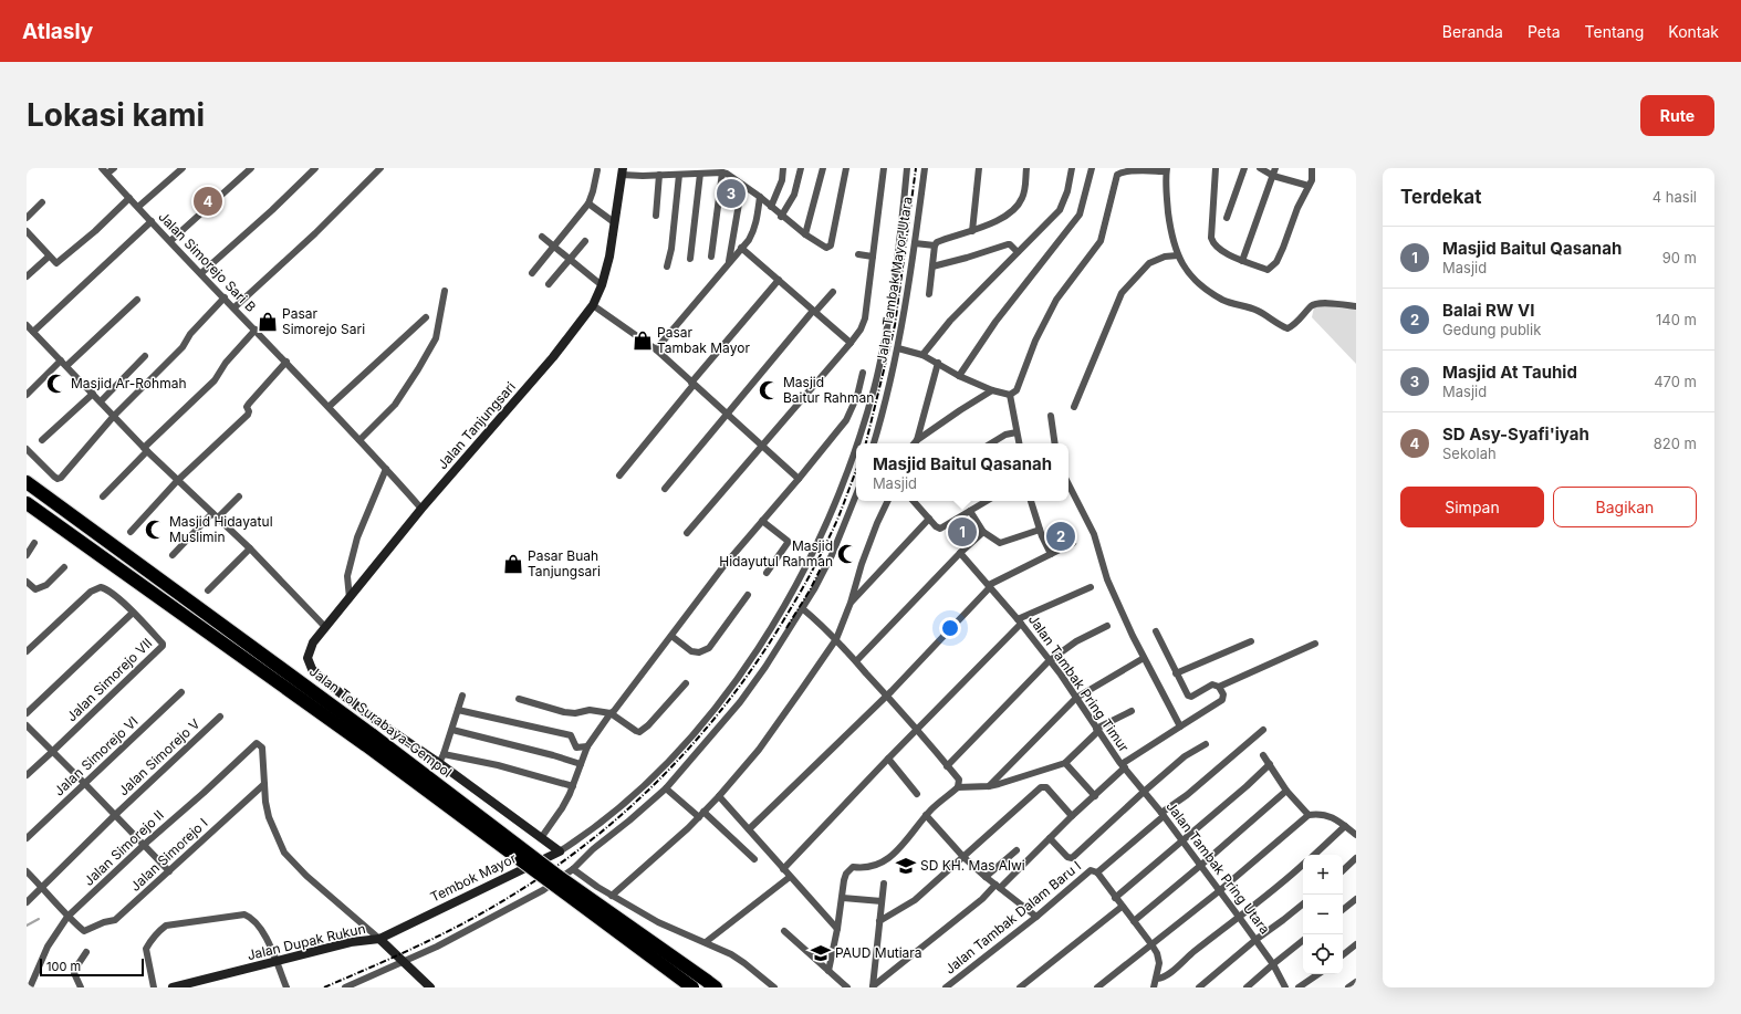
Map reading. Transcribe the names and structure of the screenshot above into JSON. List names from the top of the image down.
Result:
{
  "streets": {
    "highway": ["Jalan Tol Surabaya–Gempol"],
    "main road": ["Jalan Tanjungsari", "Tembok Mayor", "Jalan Dupak Rukun"],
    "street": [
      "Jalan Simorejo Sari B",
      "Jalan Tambak Mayor Utara",
      "Jalan Simorejo VII",
      "Jalan Tambak Pring Timur",
      "Jalan Simorejo VI",
      "Jalan Simorejo V",
      "Jalan Simorejo II",
      "Jalan Simorejo I",
      "Jalan Tambak Pring Utara",
      "Jalan Tambak Dalam Baru I"
    ]
  },
  "crossings": [
    ["Jalan Simorejo Sari B", "Jalan Tanjungsari"],
    ["Jalan Tambak Pring Timur", "Jalan Tambak Pring Utara"],
    ["Jalan Simorejo II", "Jalan Simorejo I"],
    ["Jalan Tambak Pring Utara", "Jalan Tambak Dalam Baru I"],
    ["Tembok Mayor", "Jalan Dupak Rukun"]
  ],
  "places": {
    "shop": ["Pasar Simorejo Sari", "Pasar Tambak Mayor", "Pasar Buah Tanjungsari"],
    "mosque": [
      "Masjid Ar-Rohmah",
      "Masjid Baitur Rahman",
      "Masjid Hidayatul Muslimin",
      "Masjid Hidayutul Rahman"
    ],
    "school or university": ["SD KH. Mas Alwi", "PAUD Mutiara"]
  },
  "scale_bar": "100 m",
  "page": {
    "header": "Atlasly",
    "nav": [
      "Beranda",
      "Peta",
      "Tentang",
      "Kontak"
    ],
    "buttons": [
      "Rute",
      ["Simpan", "Bagikan"]
    ],
    "title": "Lokasi kami",
    "heading": ["Terdekat", "4 hasil"],
    "pins": [
      "3",
      "4",
      "1",
      "2"
    ],
    "list": [
      {
        "mark": "1",
        "name": "Masjid Baitul Qasanah",
        "note": "Masjid",
        "value": "90 m"
      },
      {
        "mark": "2",
        "name": "Balai RW VI",
        "note": "Gedung publik",
        "value": "140 m"
      },
      {
        "mark": "3",
        "name": "Masjid At Tauhid",
        "note": "Masjid",
        "value": "470 m"
      },
      {
        "mark": "4",
        "name": "SD Asy-Syafi'iyah",
        "note": "Sekolah",
        "value": "820 m"
      }
    ],
    "popup": ["Masjid Baitul Qasanah", "Masjid"],
    "map_buttons": ["+", "−"],
    "scale": "100 m"
  }
}
